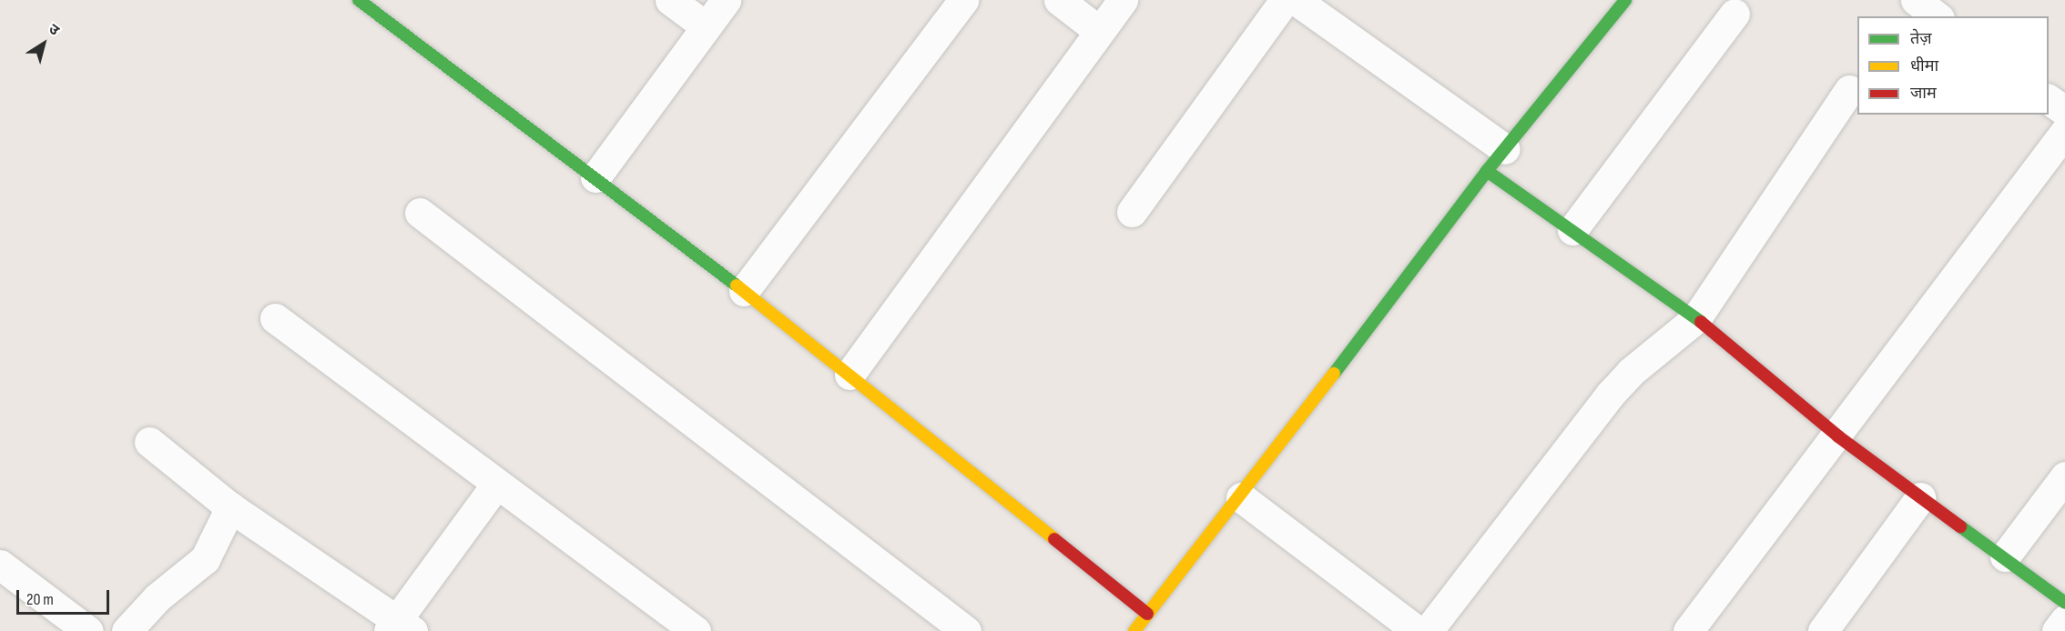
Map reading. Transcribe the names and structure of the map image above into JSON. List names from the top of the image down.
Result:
{
  "legend": ["तेज़", "धीमा", "जाम"],
  "scale_bar": "20 m",
  "north": "top right"
}
